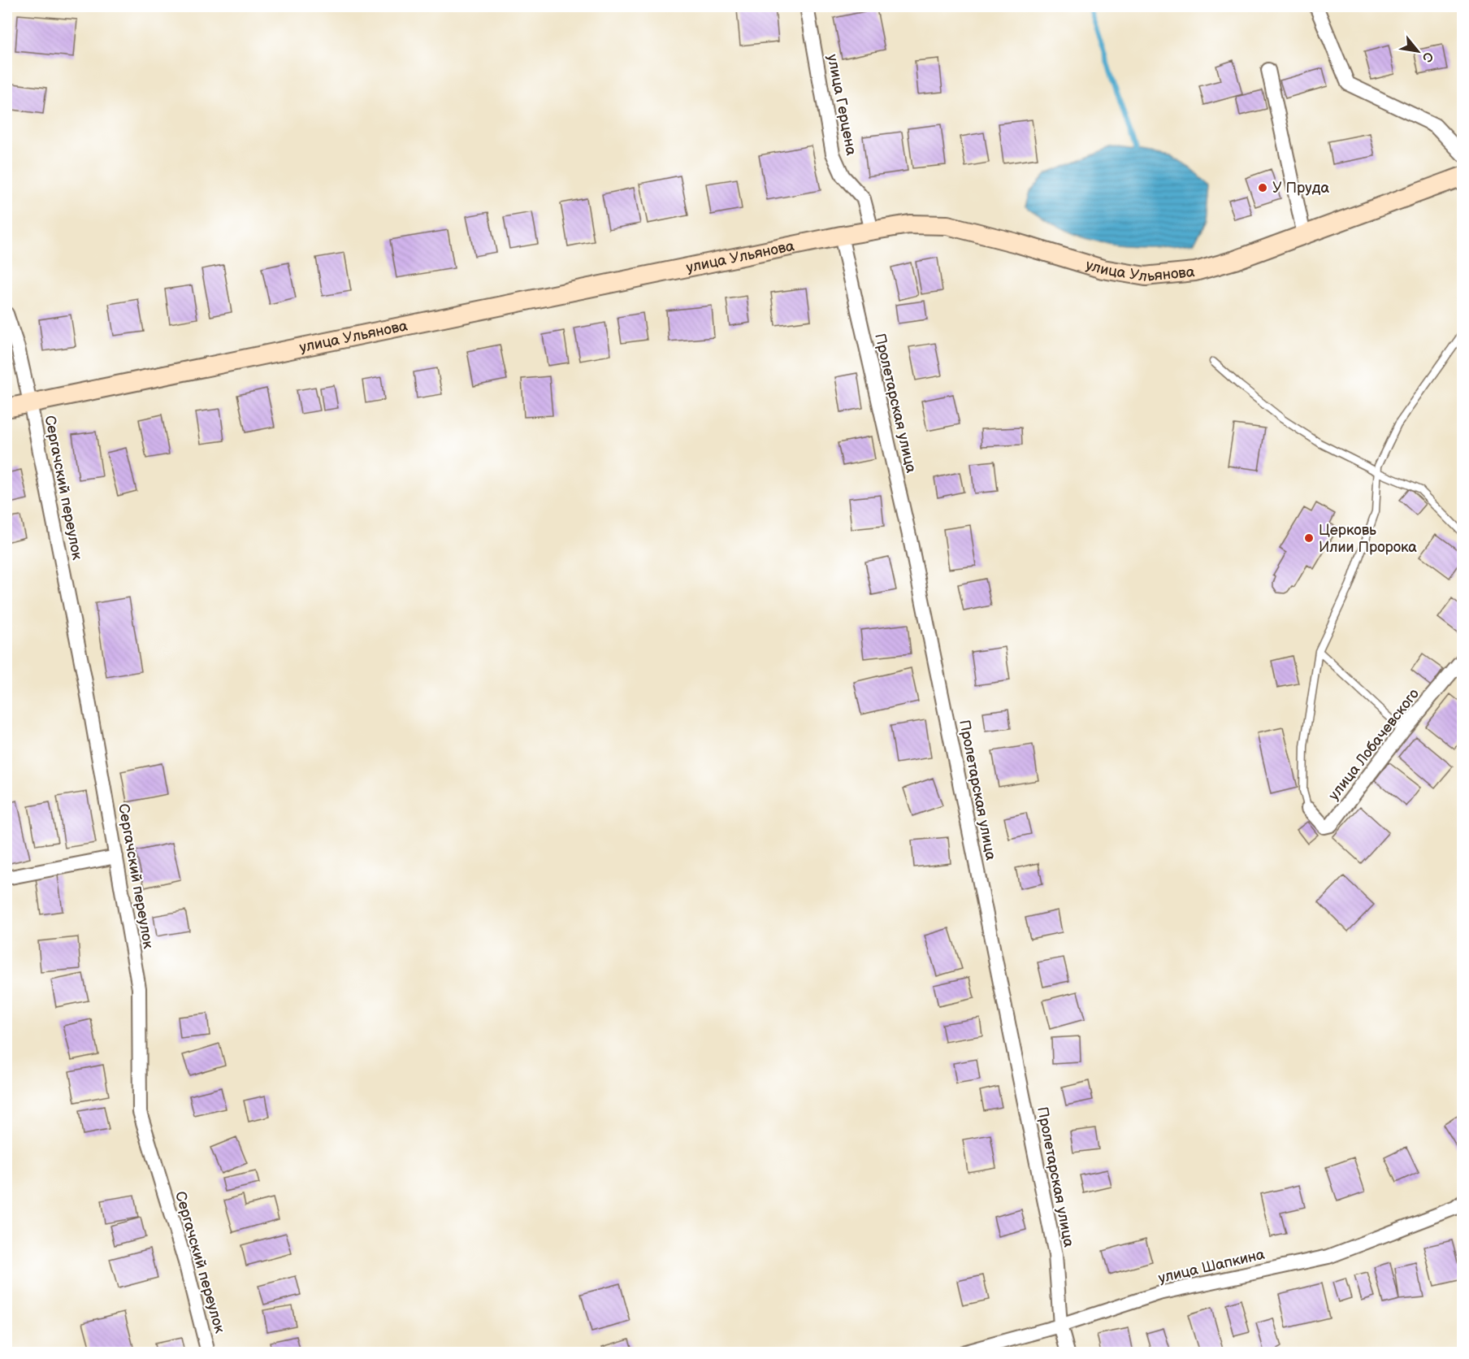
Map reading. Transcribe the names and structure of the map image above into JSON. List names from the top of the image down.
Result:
{
  "streets": {
    "main road": ["улица Ульянова"],
    "street": [
      "улица Герцена",
      "Пролетарская улица",
      "Сергачский переулок",
      "улица Лобачевского",
      "улица Шапкина"
    ]
  },
  "crossings": [
    ["улица Герцена", "улица Ульянова"],
    ["улица Ульянова", "Пролетарская улица"],
    ["улица Ульянова", "Сергачский переулок"],
    ["Пролетарская улица", "улица Шапкина"]
  ],
  "places": ["У Пруда", "Церковь Илии Пророка"],
  "north": "bottom right"
}
